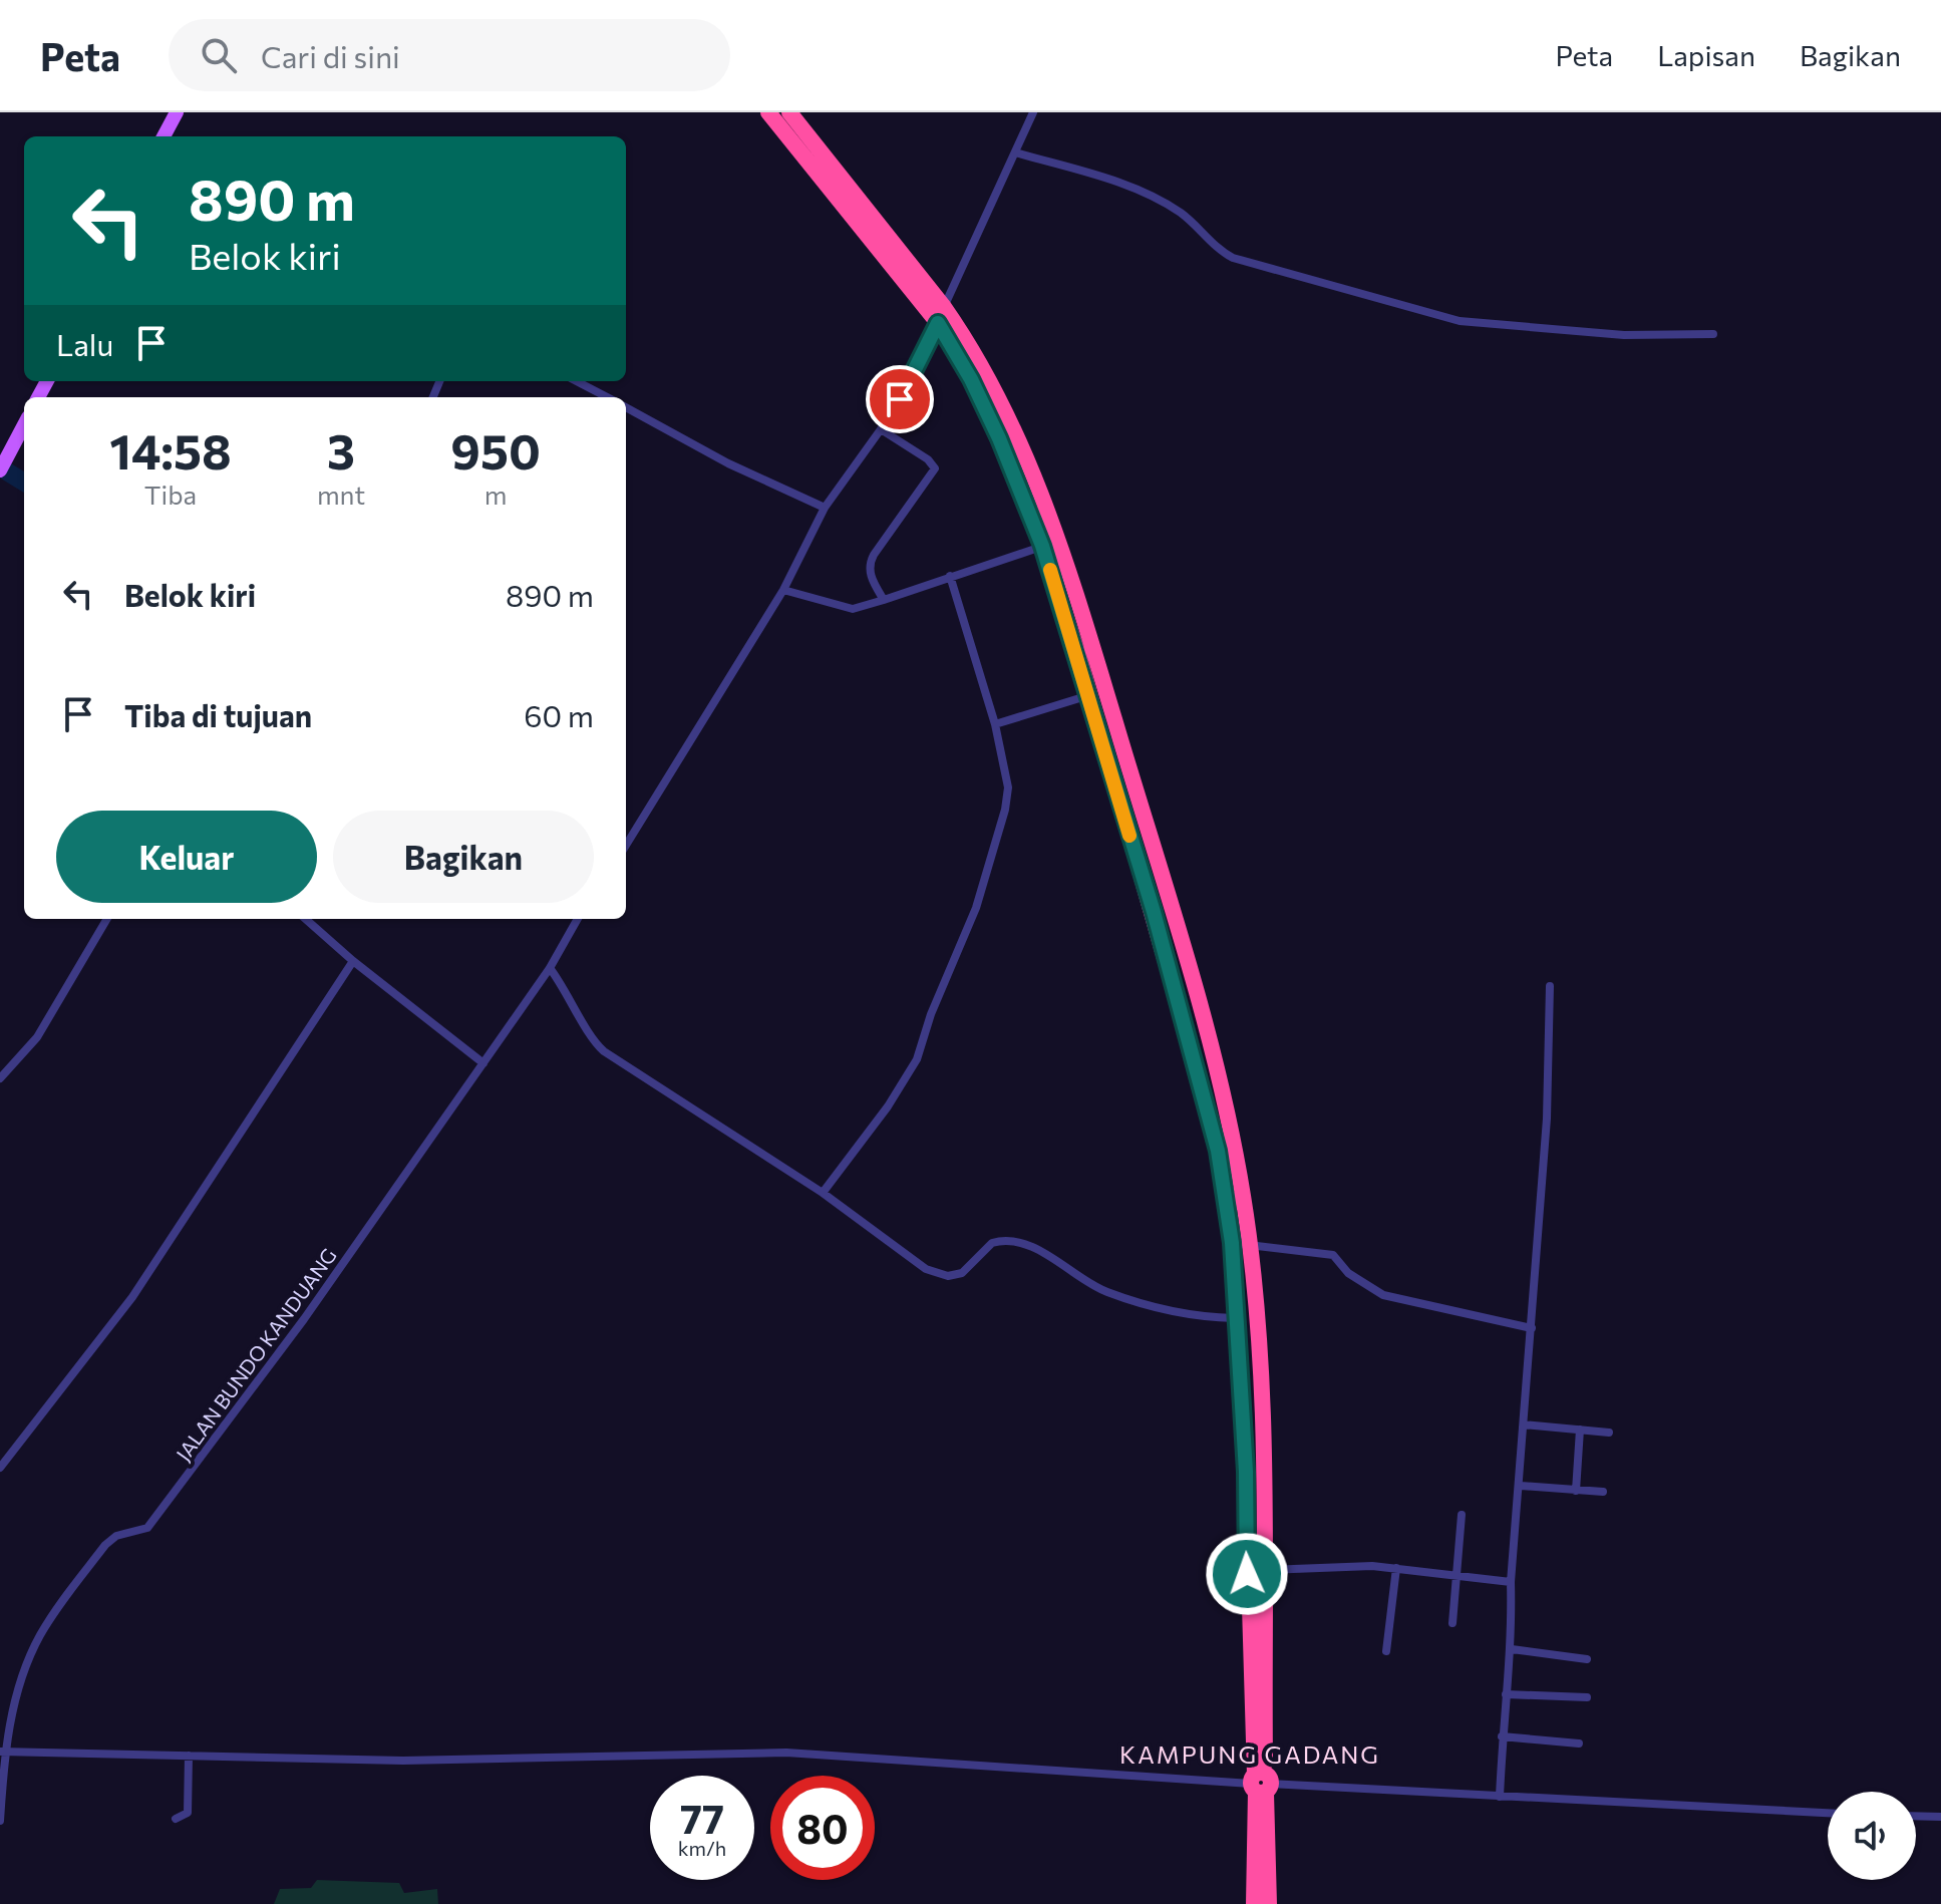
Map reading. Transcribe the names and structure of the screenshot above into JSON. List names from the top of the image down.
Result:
{
  "streets": {
    "street": ["JALAN BUNDO KANDUANG"]
  },
  "districts": ["KAMPUNG GADANG"],
  "page": {
    "header": "Peta",
    "search": "Cari di sini",
    "nav": ["Peta", "Lapisan", "Bagikan"],
    "turn": ["890 m", "Belok kiri"],
    "then": "Lalu",
    "eta": [
      "14:58",
      "Tiba",
      "3",
      "mnt",
      "950",
      "m"
    ],
    "list": [
      {
        "name": "Belok kiri",
        "value": "890 m"
      },
      {
        "name": "Tiba di tujuan",
        "value": "60 m"
      }
    ],
    "buttons": ["Keluar", "Bagikan"],
    "speed": "77 km/h",
    "limit": "80"
  }
}
